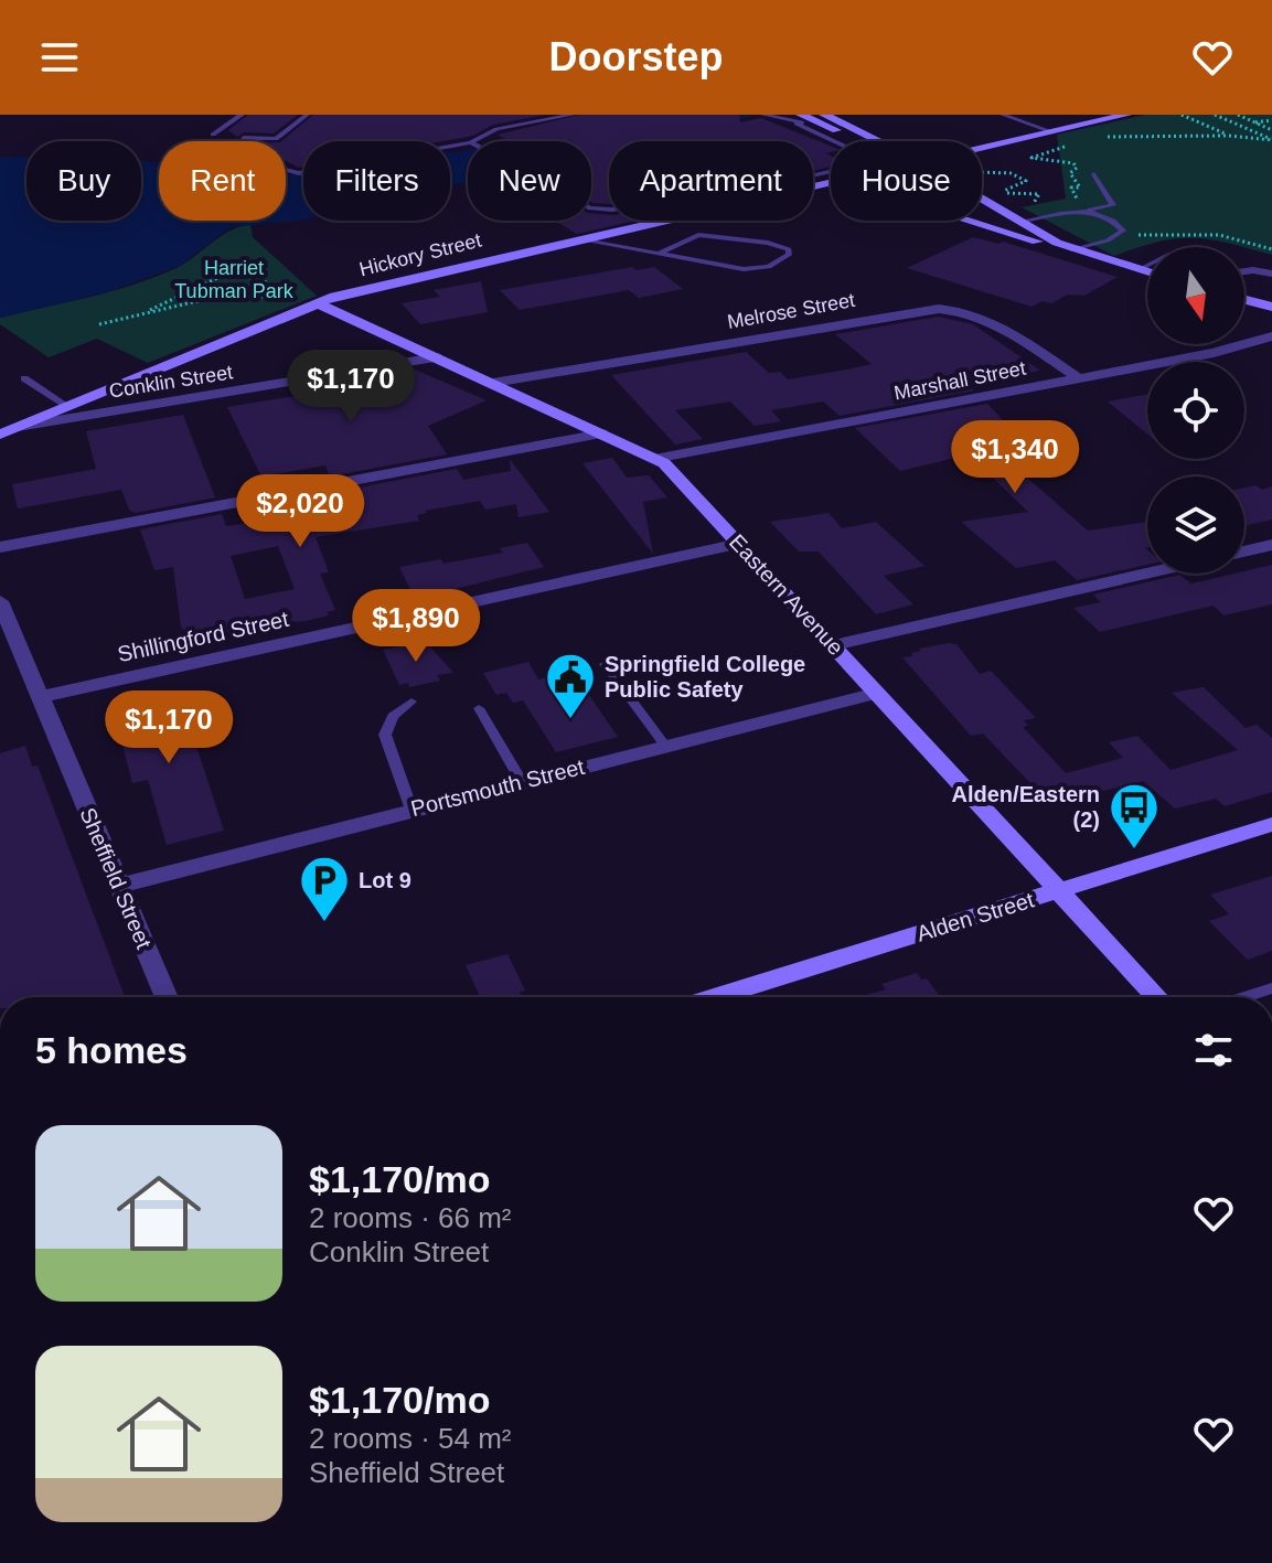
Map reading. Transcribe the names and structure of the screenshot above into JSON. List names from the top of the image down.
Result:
{
  "streets": {
    "street": [
      "Hickory Street",
      "Melrose Street",
      "Marshall Street",
      "Conklin Street",
      "Eastern Avenue",
      "Shillingford Street",
      "Portsmouth Street",
      "Sheffield Street",
      "Alden Street"
    ]
  },
  "crossings": [
    ["Hickory Street", "Conklin Street"],
    ["Hickory Street", "Eastern Avenue"],
    ["Melrose Street", "Marshall Street"],
    ["Melrose Street", "Eastern Avenue"],
    ["Marshall Street", "Eastern Avenue"],
    ["Conklin Street", "Eastern Avenue"],
    ["Eastern Avenue", "Shillingford Street"],
    ["Eastern Avenue", "Portsmouth Street"],
    ["Eastern Avenue", "Alden Street"],
    ["Shillingford Street", "Sheffield Street"],
    ["Portsmouth Street", "Sheffield Street"]
  ],
  "parks": ["Harriet Tubman Park"],
  "places": {
    "public building": ["Springfield College Public Safety"],
    "bus stop": ["Alden/Eastern (2)"],
    "parking": ["Lot 9"]
  },
  "north": "bottom",
  "page": {
    "header": "Doorstep",
    "chip": [
      "Buy",
      "Rent",
      "Filters",
      "New",
      "Apartment",
      "House"
    ],
    "price": [
      "$1,170",
      "$1,340",
      "$2,020",
      "$1,890",
      "$1,170"
    ],
    "heading": "5 homes",
    "list": [
      {
        "name": "$1,170/mo",
        "note": "2 rooms · 66 m² · Conklin Street"
      },
      {
        "name": "$1,170/mo",
        "note": "2 rooms · 54 m² · Sheffield Street"
      }
    ]
  }
}
